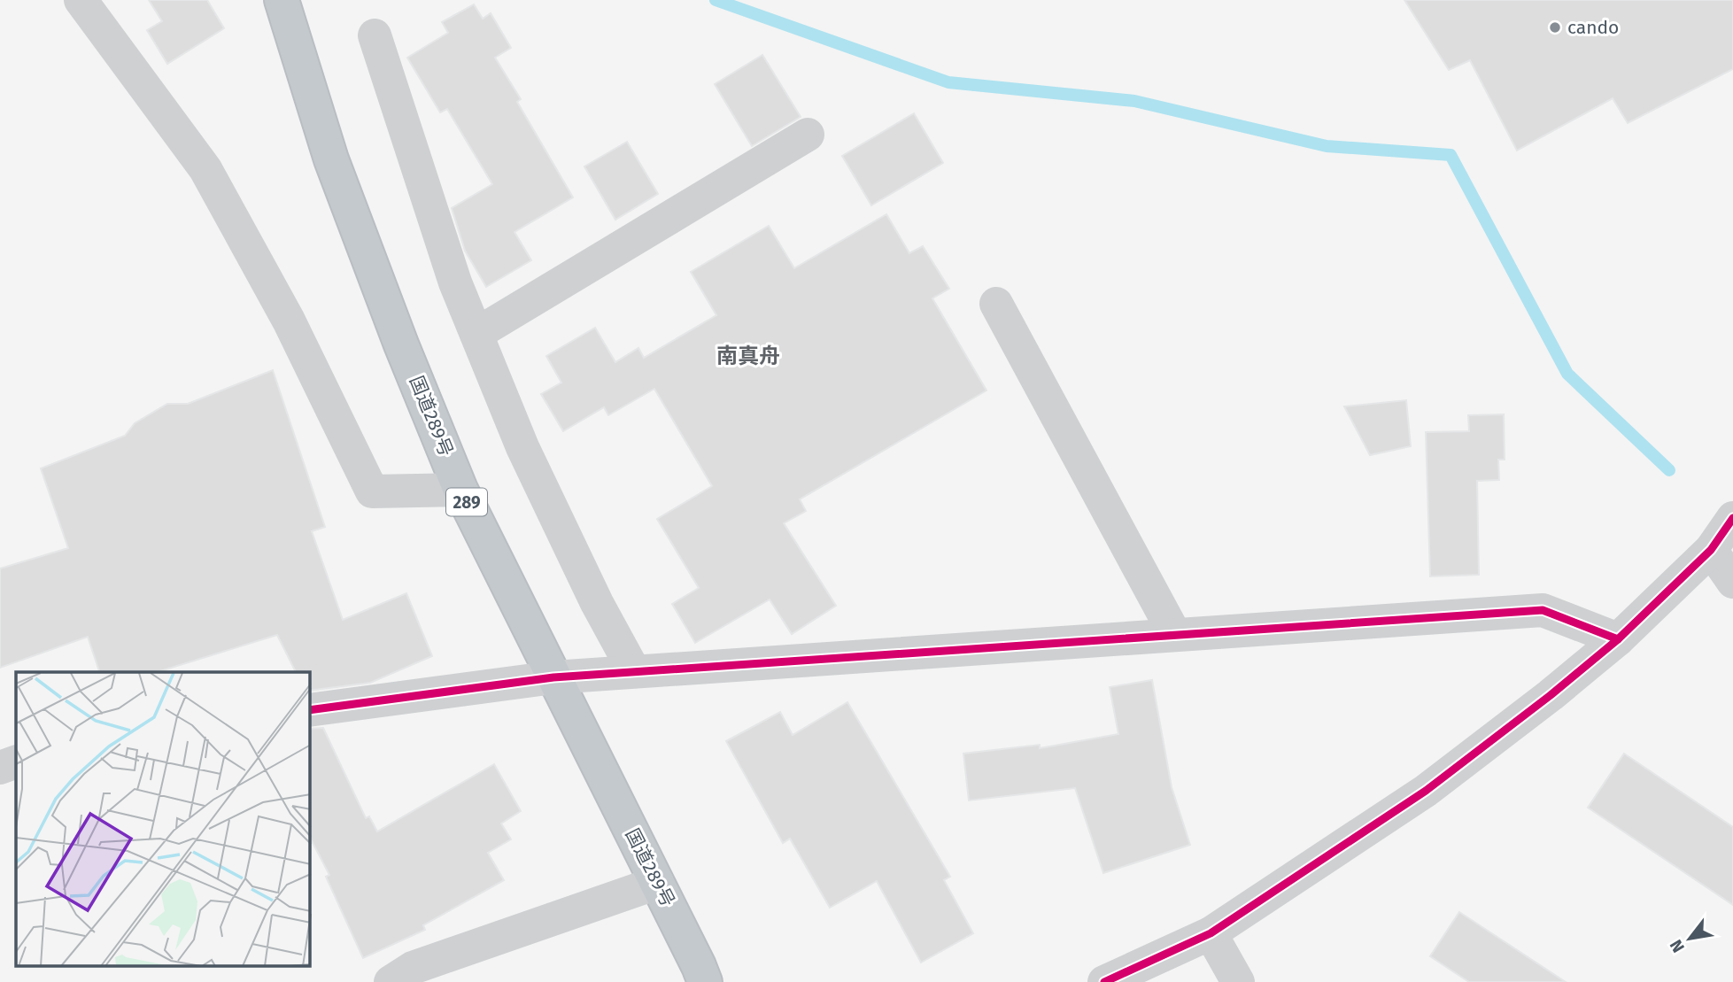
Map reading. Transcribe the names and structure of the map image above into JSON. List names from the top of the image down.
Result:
{
  "streets": {
    "highway": ["国道289号", "289"]
  },
  "districts": ["南真舟"],
  "places": ["cando"],
  "north": "bottom left"
}
